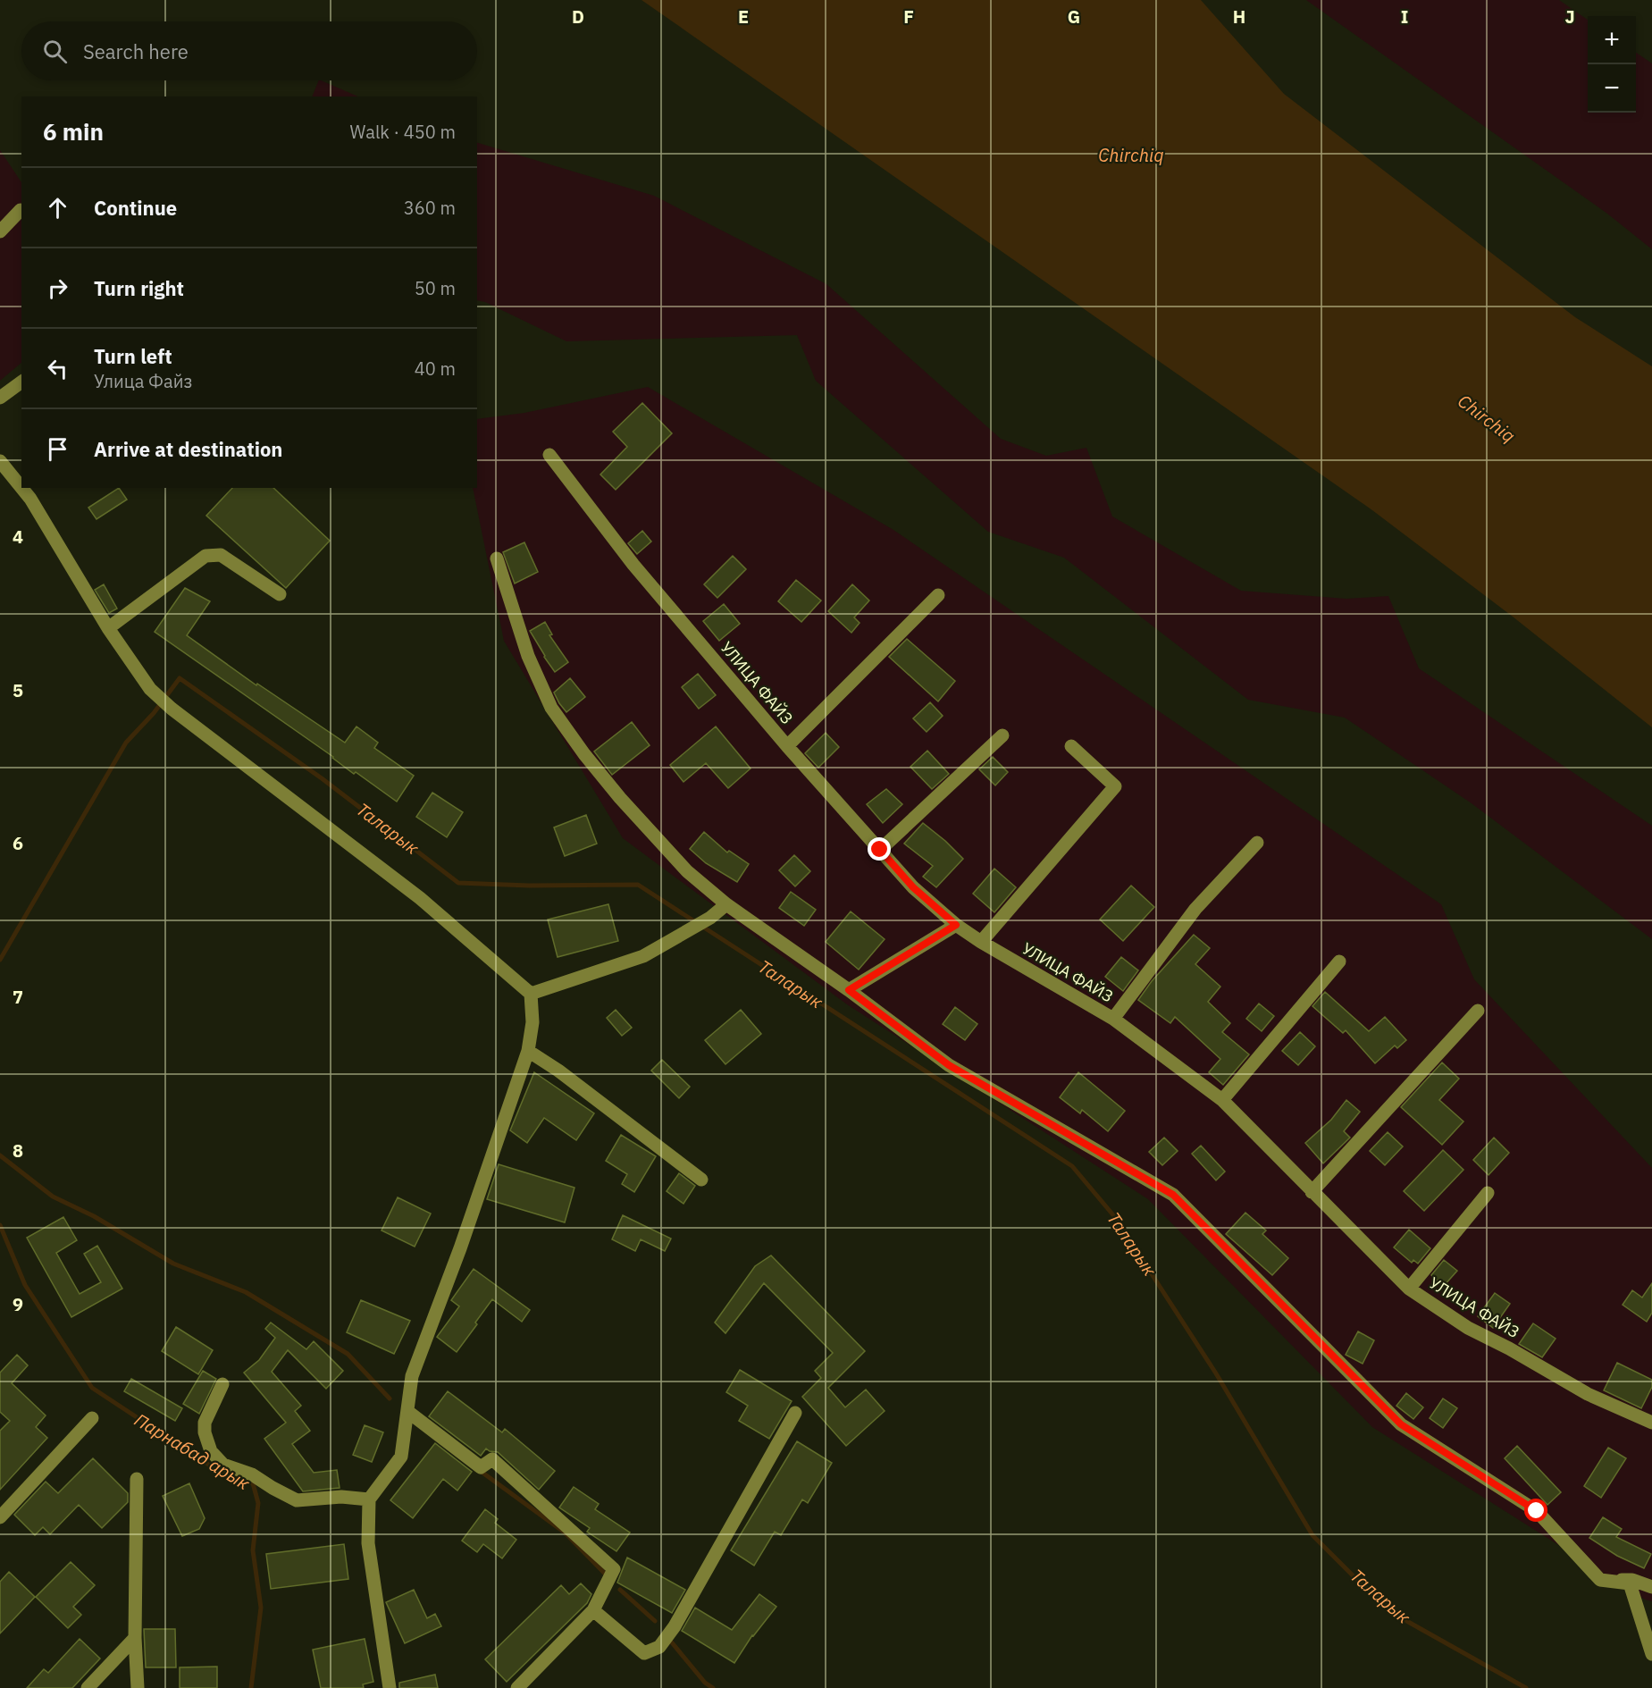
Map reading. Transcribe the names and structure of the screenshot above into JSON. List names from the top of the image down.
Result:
{
  "streets": {
    "street": ["УЛИЦА ФАЙЗ"]
  },
  "water": ["Chirchiq", "Таларык", "Парнабад арык"],
  "page": {
    "map_buttons": ["+", "−"],
    "search": "Search here",
    "heading": ["6 min", "Walk · 450 m"],
    "list": [
      ["Continue", "360 m"],
      ["Turn right", "50 m"],
      ["Turn left", "Улица Файз", "40 m"],
      "Arrive at destination"
    ]
  },
  "grid": {
    "columns": [
      "D",
      "E",
      "F",
      "G",
      "H",
      "I",
      "J"
    ],
    "rows": [
      "4",
      "5",
      "6",
      "7",
      "8",
      "9"
    ]
  }
}
